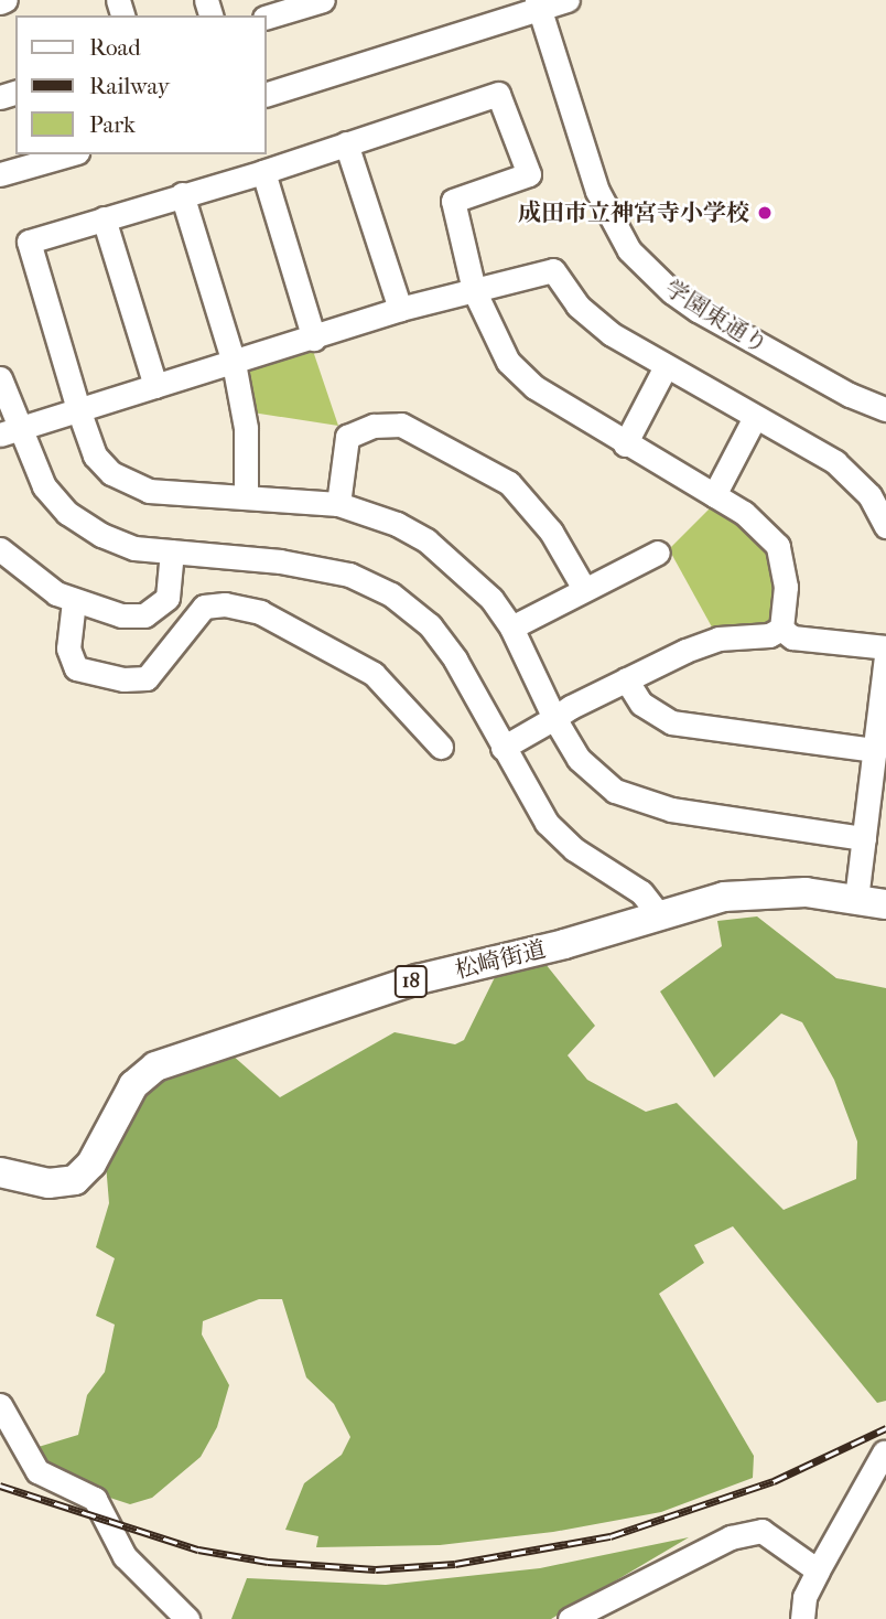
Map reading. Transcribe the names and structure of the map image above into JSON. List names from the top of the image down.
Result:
{
  "streets": {
    "main road": ["松崎街道", "18"],
    "street": ["学園東通り"]
  },
  "places": ["成田市立神宮寺小学校"],
  "legend": ["Road", "Railway", "Park"]
}
